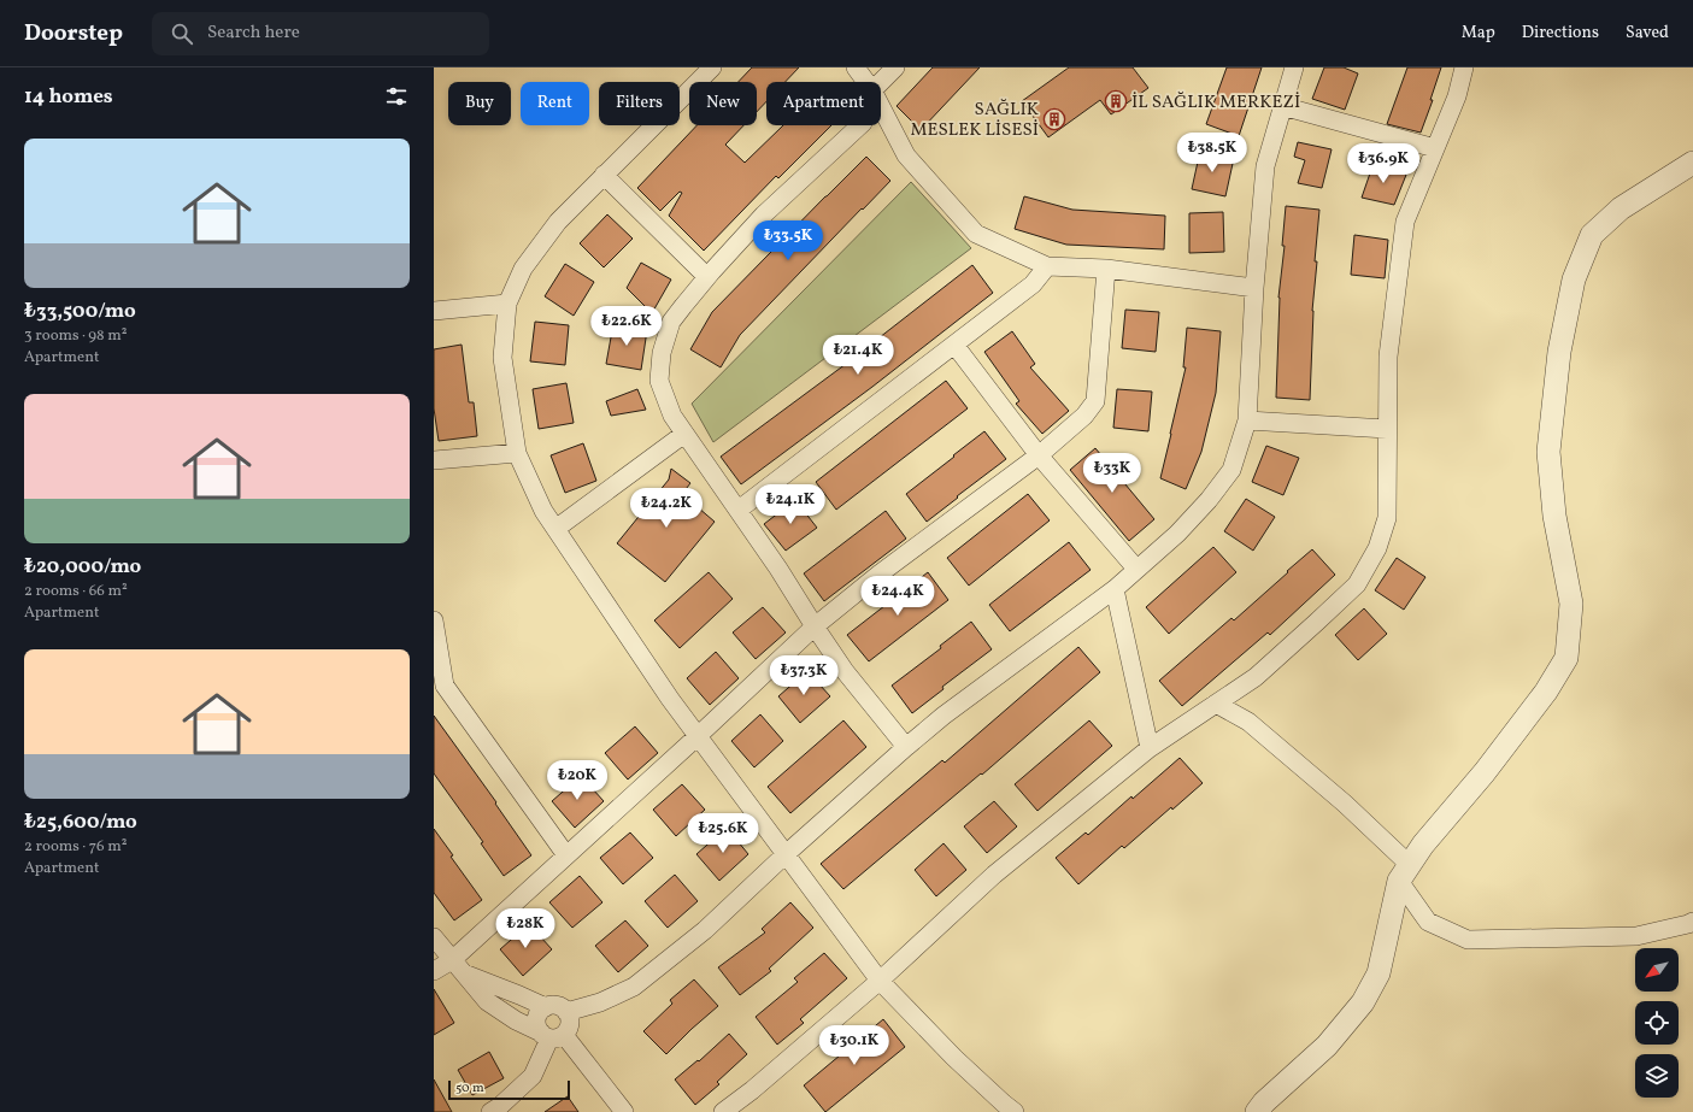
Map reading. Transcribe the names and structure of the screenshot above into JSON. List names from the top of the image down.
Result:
{
  "places": {
    "building": ["İL SAĞLIK MERKEZİ", "SAĞLIK MESLEK LİSESİ"]
  },
  "scale_bar": "50 m",
  "north": "bottom left",
  "page": {
    "header": "Doorstep",
    "search": "Search here",
    "nav": ["Map", "Directions", "Saved"],
    "heading": "14 homes",
    "chip": [
      "Buy",
      "Rent",
      "Filters",
      "New",
      "Apartment"
    ],
    "list": [
      {
        "name": "₺33,500/mo",
        "note": "3 rooms · 98 m² · Apartment"
      },
      {
        "name": "₺20,000/mo",
        "note": "2 rooms · 66 m² · Apartment"
      },
      {
        "name": "₺25,600/mo",
        "note": "2 rooms · 76 m² · Apartment"
      }
    ],
    "price": [
      "₺38.5K",
      "₺36.9K",
      "₺33.5K",
      "₺22.6K",
      "₺21.4K",
      "₺33K",
      "₺24.1K",
      "₺24.2K",
      "₺24.4K",
      "₺37.3K",
      "₺20K",
      "₺25.6K",
      "₺28K",
      "₺30.1K"
    ],
    "scale": "50 m"
  }
}
